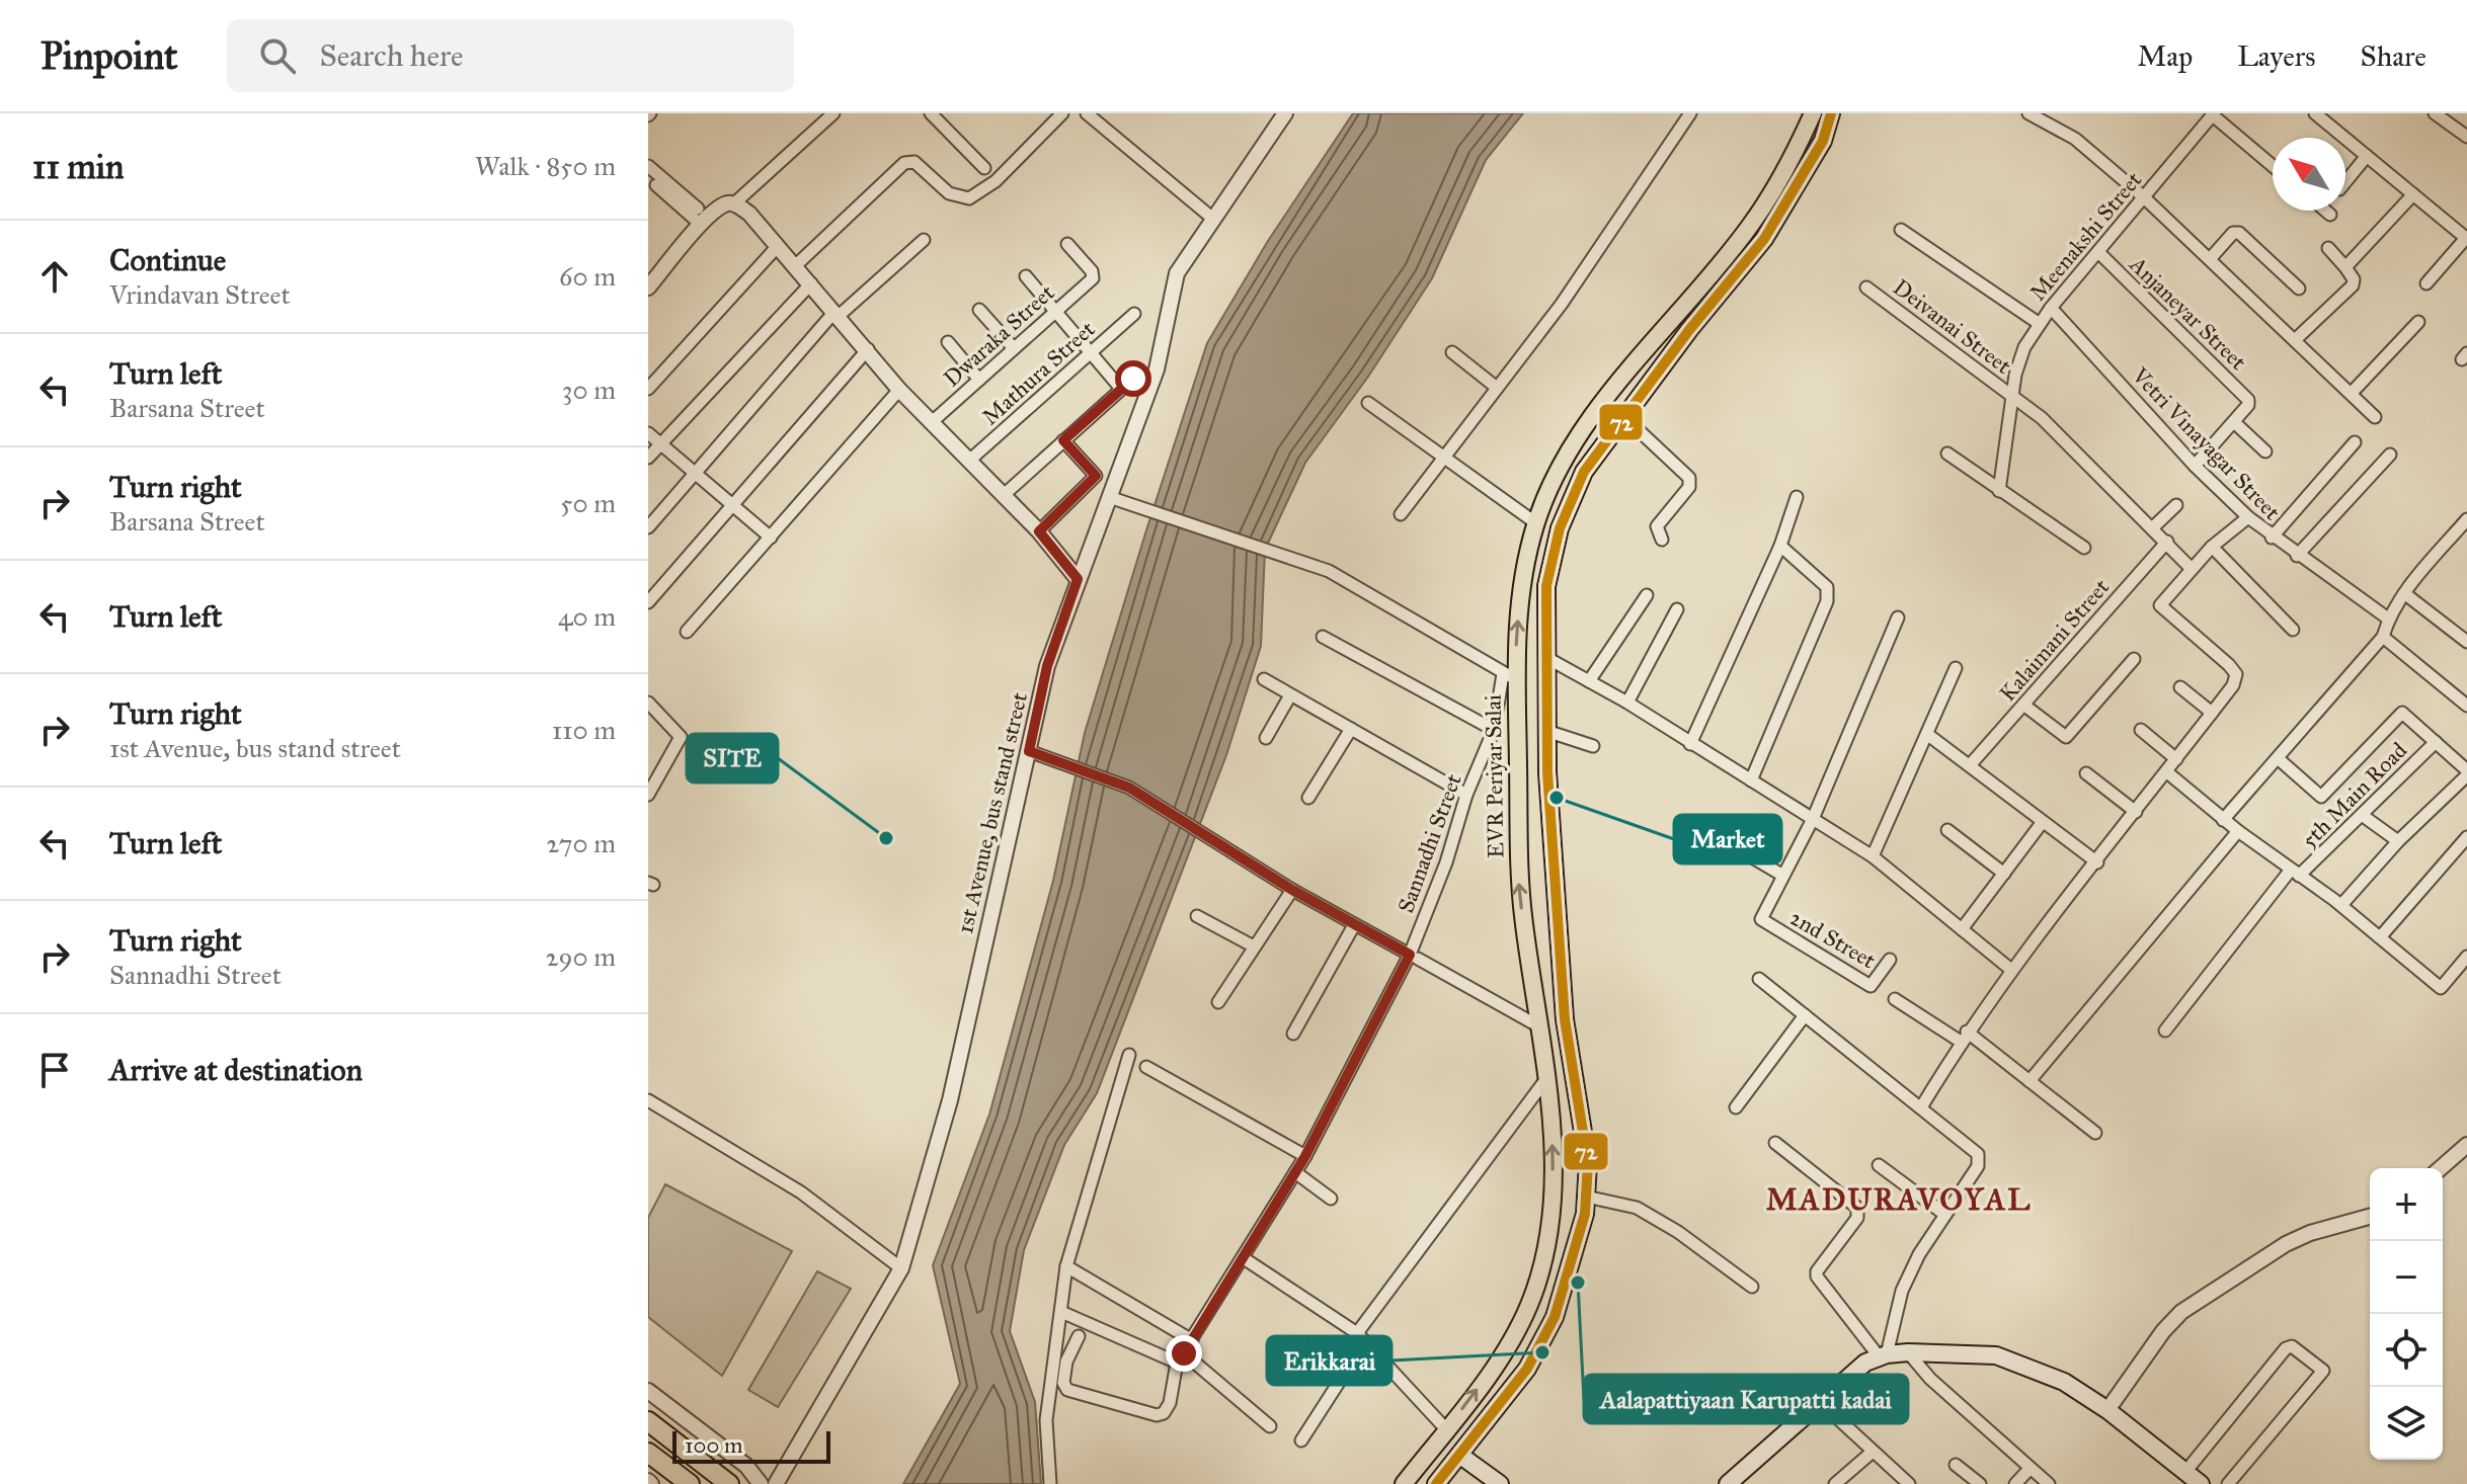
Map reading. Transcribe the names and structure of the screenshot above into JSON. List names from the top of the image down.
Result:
{
  "streets": {
    "main road": ["EVR Periyar Salai"],
    "street": [
      "Meenakshi Street",
      "Anjaneyar Street",
      "Deivanai Street",
      "Dwaraka Street",
      "Mathura Street",
      "Vetri Vinayagar Street",
      "Kalaimani Street",
      "5th Main Road",
      "1st Avenue, bus stand street",
      "Sannadhi Street",
      "2nd Street"
    ]
  },
  "crossings": [
    ["Meenakshi Street", "Anjaneyar Street"],
    ["Meenakshi Street", "Deivanai Street"],
    ["Meenakshi Street", "Vetri Vinayagar Street"],
    ["Deivanai Street", "Kalaimani Street"],
    ["EVR Periyar Salai", "Sannadhi Street"]
  ],
  "districts": ["MADURAVOYAL"],
  "places": [
    "Market",
    "SITE",
    "Aalapattiyaan Karupatti kadai",
    "Erikkarai"
  ],
  "lines": ["transit line 72"],
  "scale_bar": "100 m",
  "north": "top left",
  "page": {
    "header": "Pinpoint",
    "search": "Search here",
    "nav": ["Map", "Layers", "Share"],
    "heading": ["11 min", "Walk · 850 m"],
    "list": [
      ["Continue", "Vrindavan Street", "60 m"],
      ["Turn left", "Barsana Street", "30 m"],
      ["Turn right", "Barsana Street", "50 m"],
      ["Turn left", "40 m"],
      ["Turn right", "1st Avenue, bus stand street", "110 m"],
      ["Turn left", "270 m"],
      ["Turn right", "Sannadhi Street", "290 m"],
      "Arrive at destination"
    ],
    "map_buttons": ["+", "−"],
    "scale": "100 m"
  }
}
